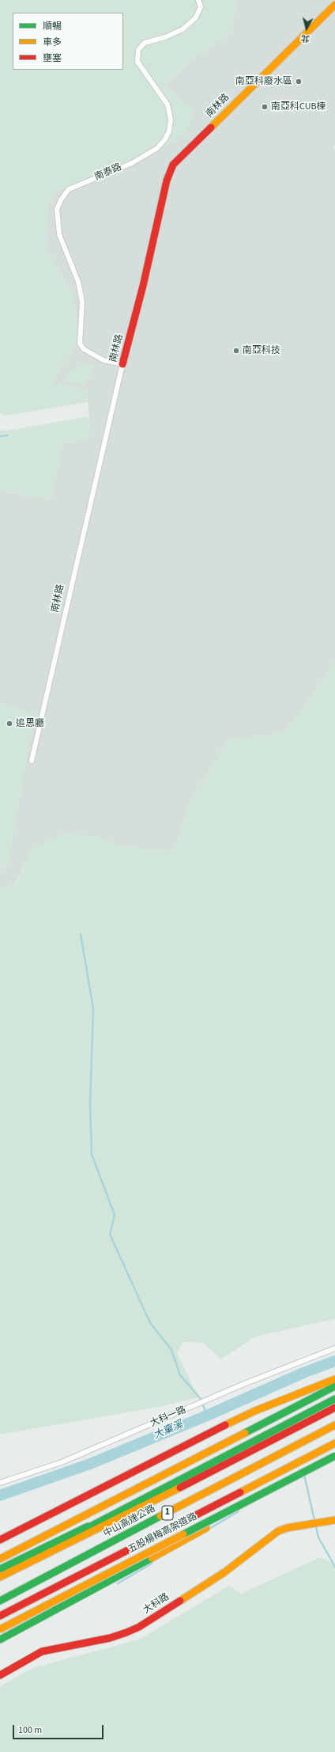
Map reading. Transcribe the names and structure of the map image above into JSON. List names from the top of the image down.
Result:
{
  "streets": {
    "main road": [
      "南林路",
      "1",
      "中山高速公路",
      "五股楊梅高架道路",
      "大科路"
    ],
    "street": ["南泰路", "大科一路"]
  },
  "crossings": [
    ["南林路", "南泰路"]
  ],
  "water": ["大窠溪"],
  "places": [
    "南亞科廢水區",
    "南亞科CUB棟",
    "南亞科技",
    "追思廳"
  ],
  "legend": ["順暢", "車多", "壅塞"],
  "scale_bar": "100 m",
  "north": "bottom"
}
